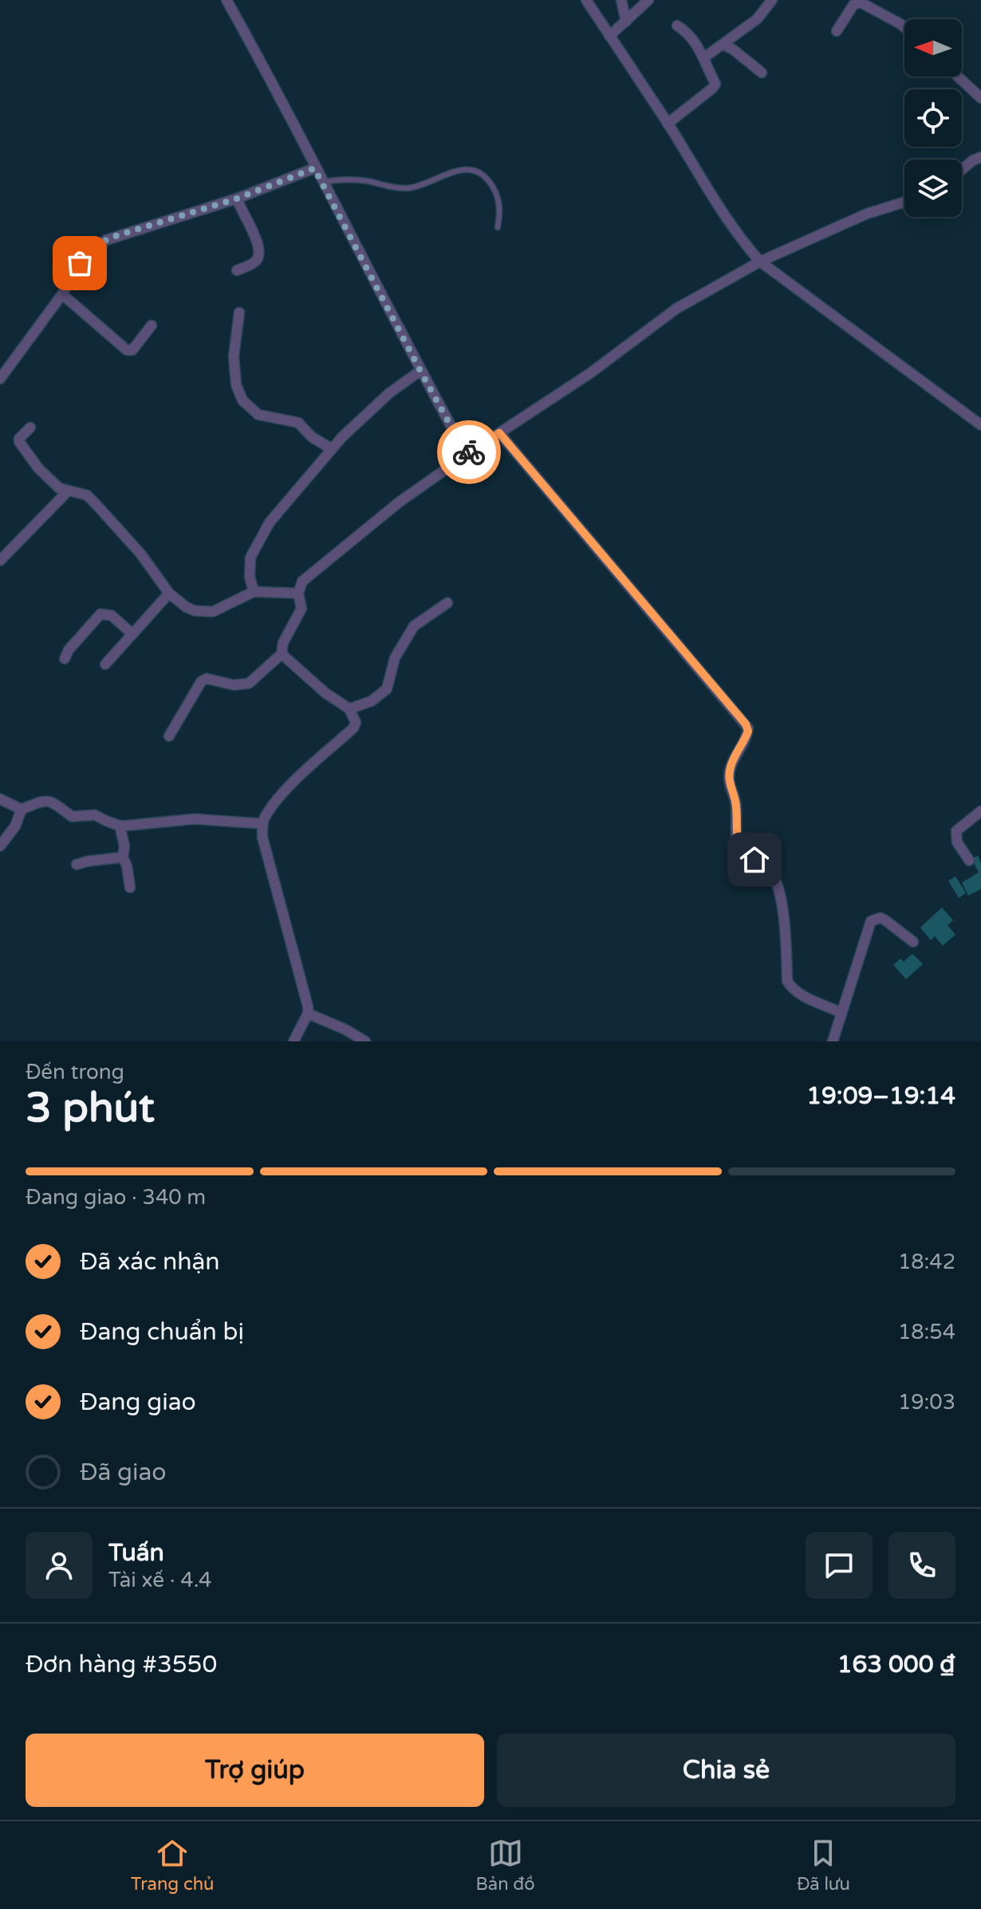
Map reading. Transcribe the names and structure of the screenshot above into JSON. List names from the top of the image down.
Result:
{
  "north": "left",
  "page": {
    "heading": ["3 phút", "Đến trong", "19:09–19:14"],
    "panel": [
      "Tuấn",
      "Tài xế · 4.4",
      "Đơn hàng #3550",
      "163 000 ₫"
    ],
    "bar": "Đang giao · 340 m",
    "list": [
      ["Đã xác nhận", "18:42"],
      ["Đang chuẩn bị", "18:54"],
      ["Đang giao", "19:03"],
      "Đã giao"
    ],
    "buttons": ["Trợ giúp", "Chia sẻ"],
    "tabs": ["Trang chủ", "Bản đồ", "Đã lưu"]
  }
}
